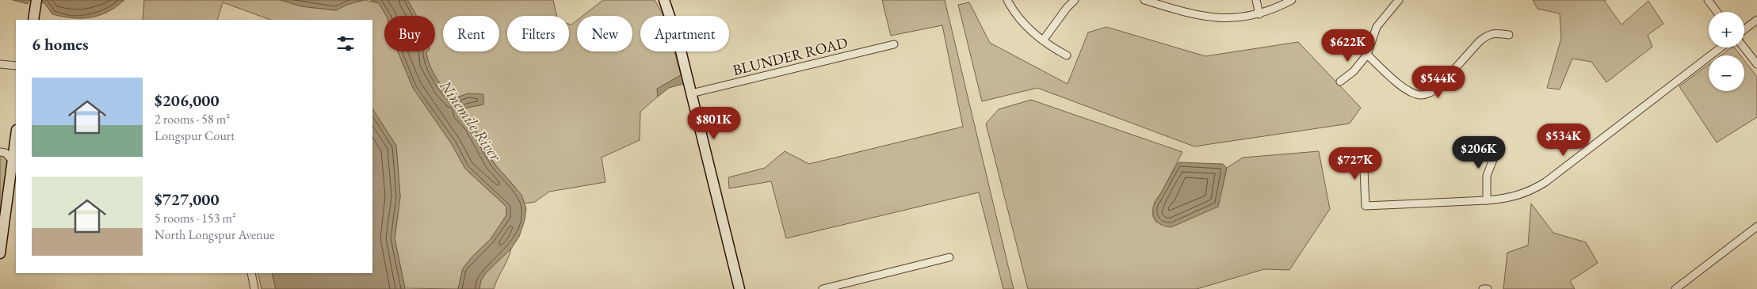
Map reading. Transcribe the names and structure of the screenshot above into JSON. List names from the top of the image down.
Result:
{
  "streets": {
    "street": ["BLUNDER ROAD"]
  },
  "water": ["Ninemile River"],
  "page": {
    "map_buttons": ["+", "−"],
    "chip": [
      "Buy",
      "Rent",
      "Filters",
      "New",
      "Apartment"
    ],
    "heading": "6 homes",
    "price": [
      "$622K",
      "$544K",
      "$801K",
      "$534K",
      "$206K",
      "$727K"
    ],
    "list": [
      {
        "name": "$206,000",
        "note": "2 rooms · 58 m² · Longspur Court"
      },
      {
        "name": "$727,000",
        "note": "5 rooms · 153 m² · North Longspur Avenue"
      }
    ]
  }
}
